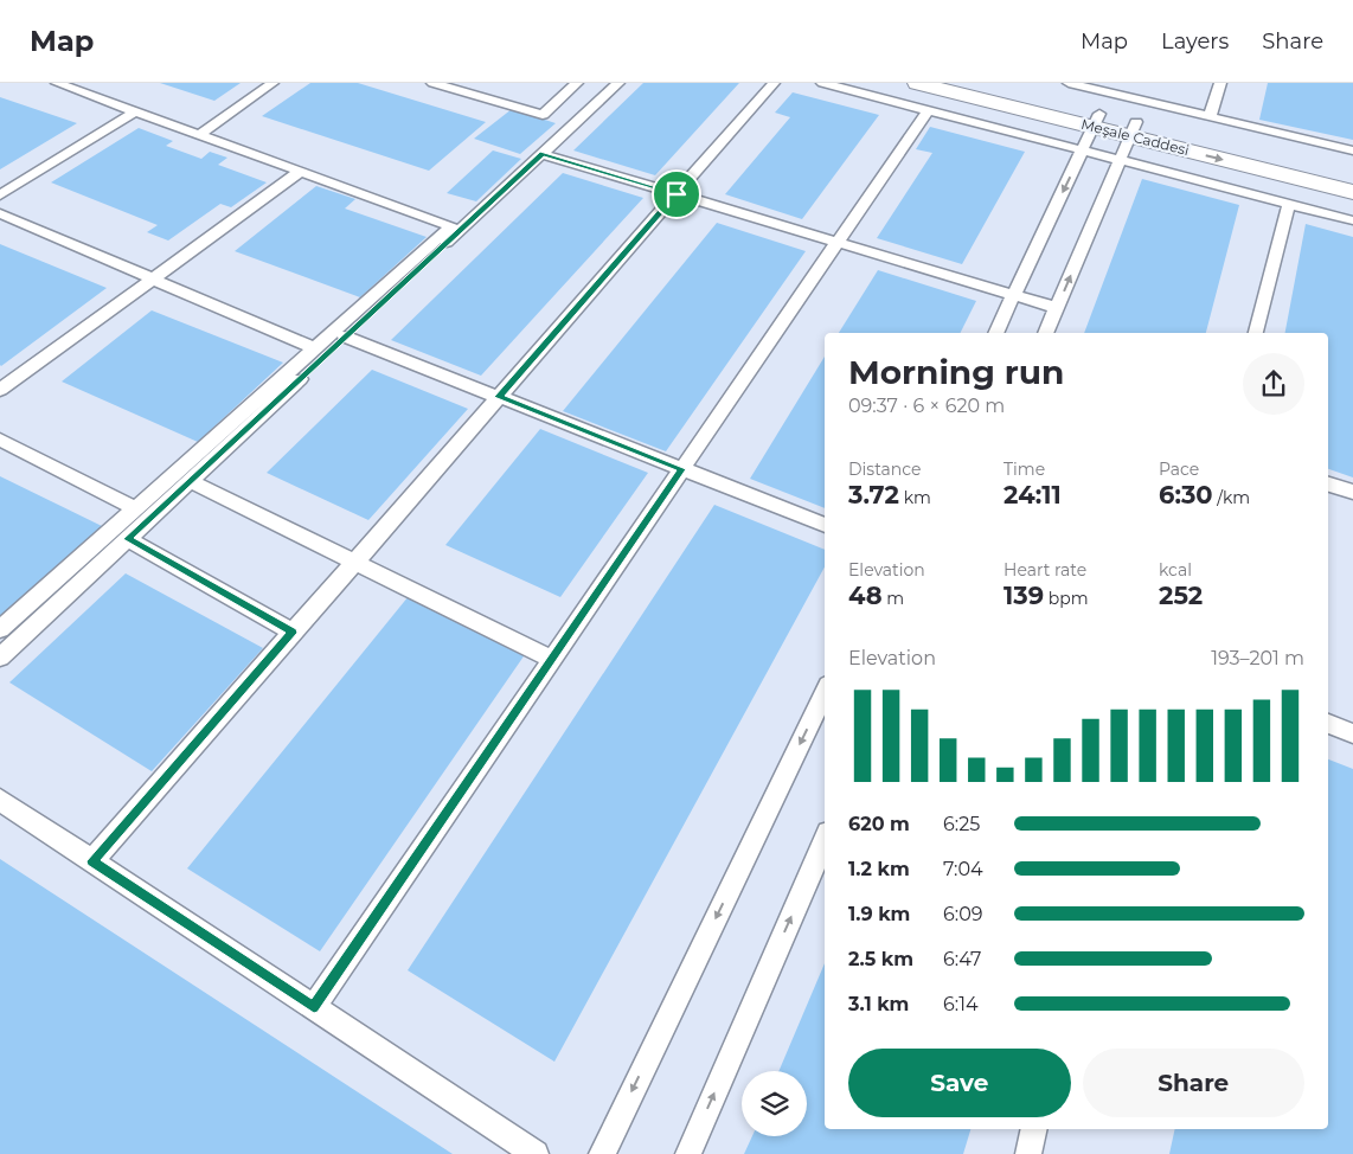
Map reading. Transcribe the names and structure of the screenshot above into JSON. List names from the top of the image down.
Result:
{
  "streets": {
    "street": ["Meşale Caddesi"]
  },
  "page": {
    "header": "Map",
    "nav": ["Map", "Layers", "Share"],
    "heading": ["Morning run", "09:37 · 6 × 620 m"],
    "stats": [
      ["Distance", "3.72 km"],
      ["Time", "24:11"],
      ["Pace", "6:30 /km"],
      ["Elevation", "48 m"],
      ["Heart rate", "139 bpm"],
      ["kcal", "252"]
    ],
    "chart": ["Elevation", "193–201 m"],
    "list": [
      {
        "name": "620 m",
        "note": "6:25"
      },
      {
        "name": "1.2 km",
        "note": "7:04"
      },
      {
        "name": "1.9 km",
        "note": "6:09"
      },
      {
        "name": "2.5 km",
        "note": "6:47"
      },
      {
        "name": "3.1 km",
        "note": "6:14"
      }
    ],
    "buttons": ["Save", "Share"]
  }
}
